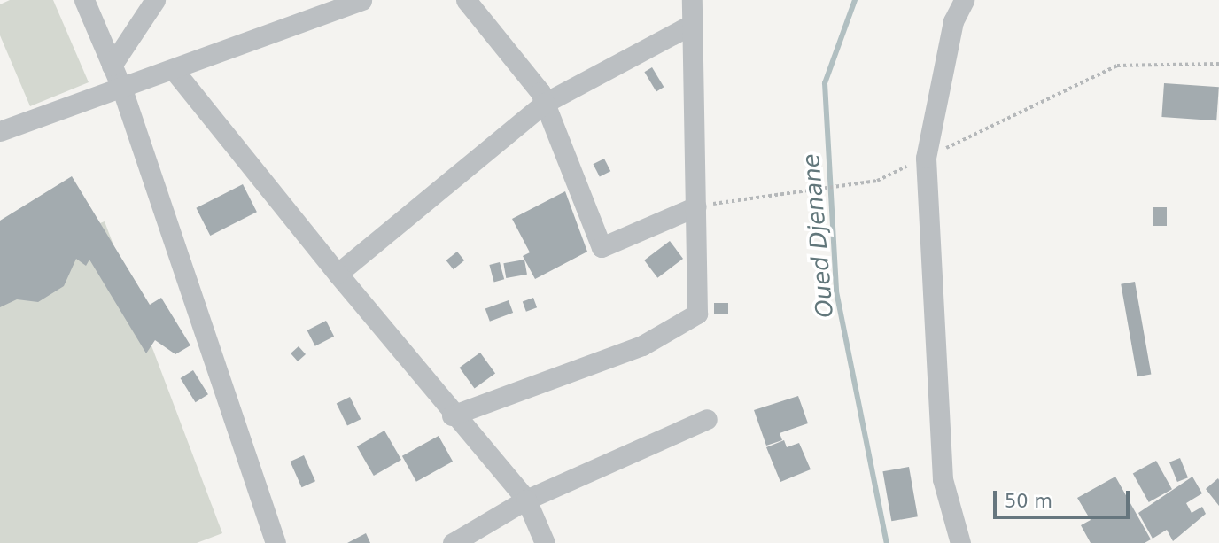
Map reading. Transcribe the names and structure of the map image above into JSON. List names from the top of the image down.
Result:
{
  "water": ["Oued Djenane"],
  "scale_bar": "50 m"
}
